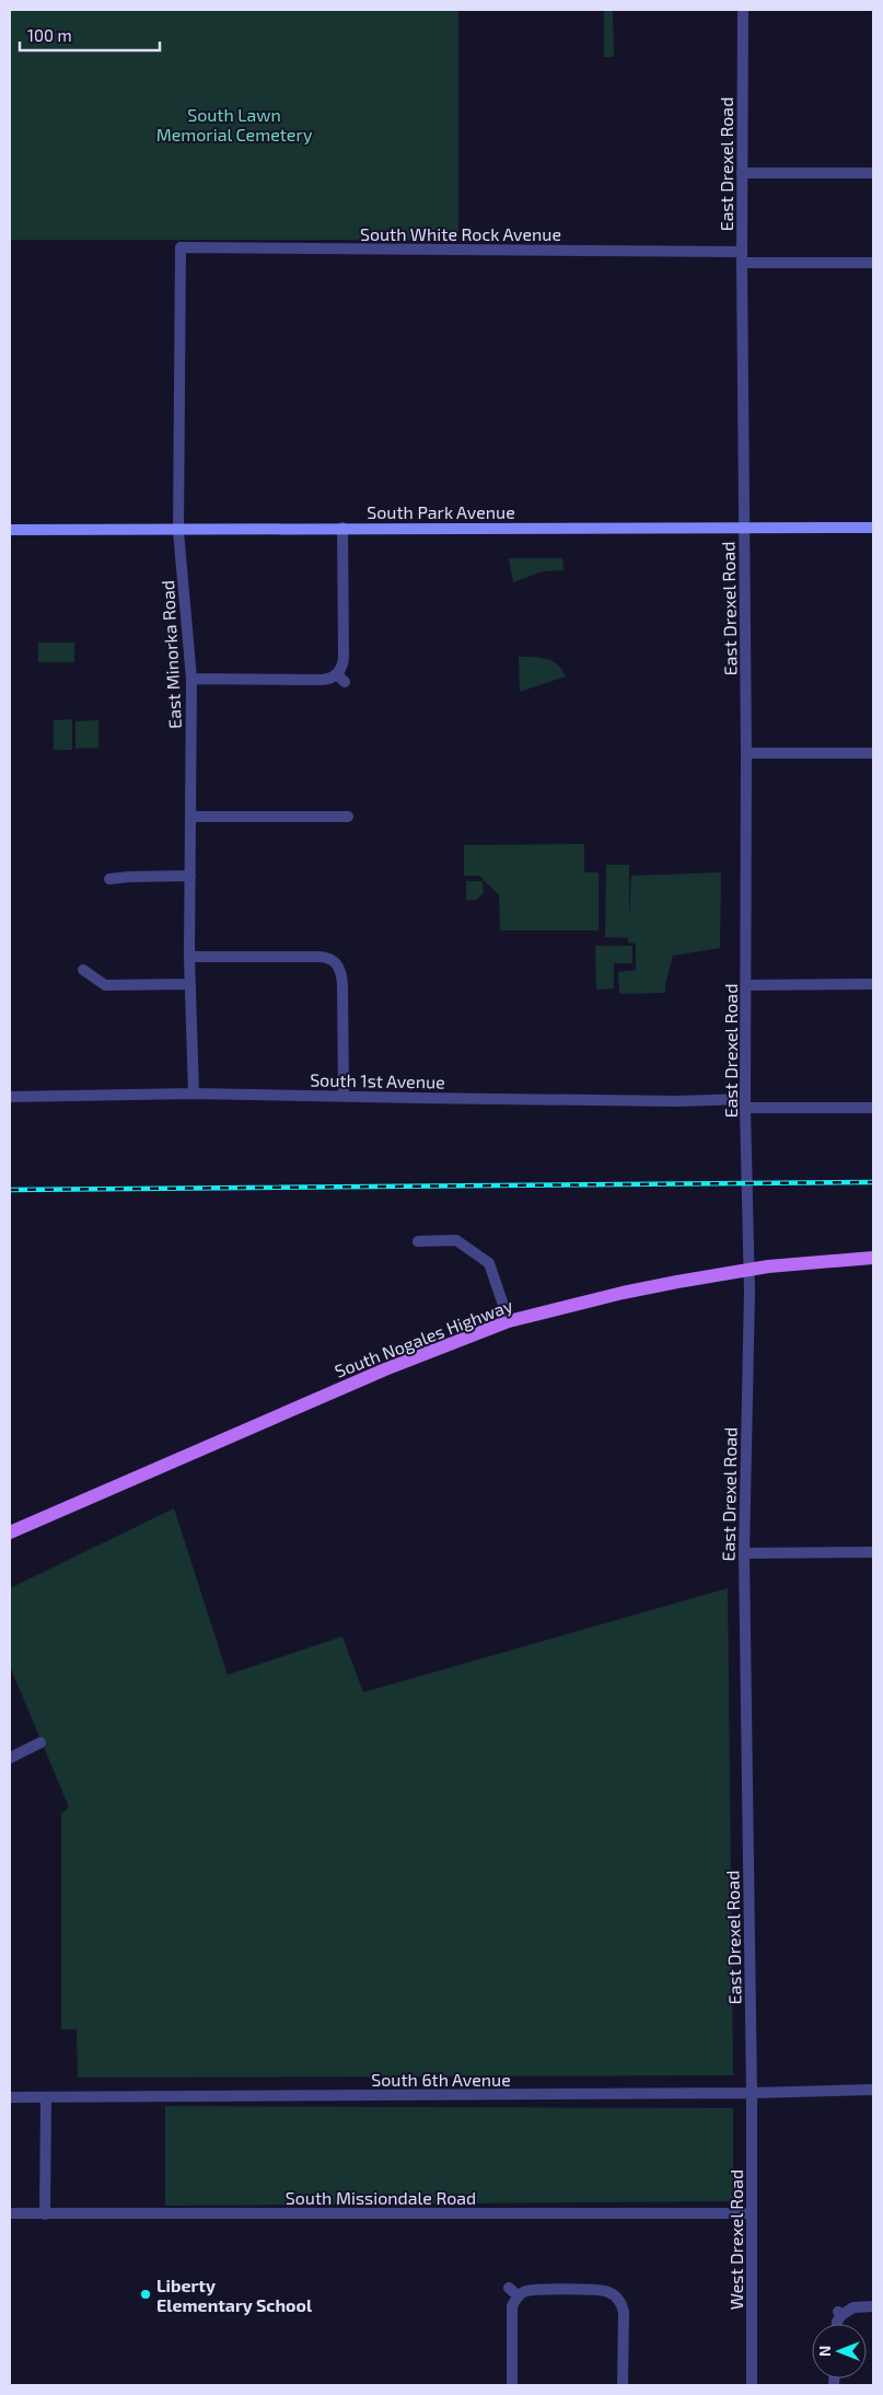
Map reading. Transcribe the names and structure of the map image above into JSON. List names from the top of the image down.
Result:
{
  "streets": {
    "main road": ["South Park Avenue", "South Nogales Highway"],
    "street": [
      "East Drexel Road",
      "South White Rock Avenue",
      "East Minorka Road",
      "South 1st Avenue",
      "South 6th Avenue",
      "South Missiondale Road",
      "West Drexel Road"
    ]
  },
  "crossings": [
    ["East Drexel Road", "South White Rock Avenue"],
    ["East Drexel Road", "South Park Avenue"],
    ["East Drexel Road", "South 1st Avenue"],
    ["East Drexel Road", "South Nogales Highway"],
    ["East Drexel Road", "South 6th Avenue"],
    ["East Drexel Road", "West Drexel Road"],
    ["South White Rock Avenue", "East Minorka Road"],
    ["South Park Avenue", "East Minorka Road"],
    ["East Minorka Road", "South 1st Avenue"],
    ["South 6th Avenue", "West Drexel Road"],
    ["South Missiondale Road", "West Drexel Road"]
  ],
  "parks": ["South Lawn Memorial Cemetery"],
  "places": ["Liberty Elementary School"],
  "scale_bar": "100 m",
  "north": "left"
}
